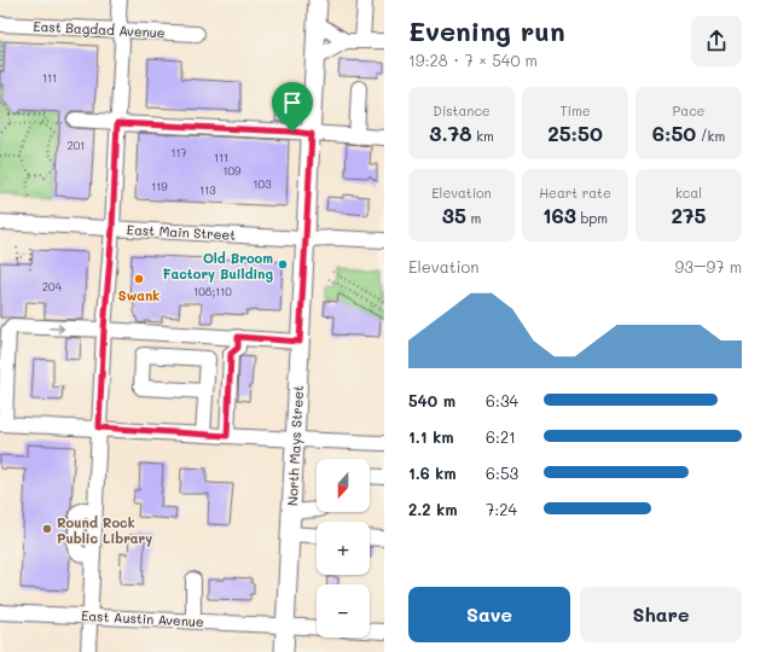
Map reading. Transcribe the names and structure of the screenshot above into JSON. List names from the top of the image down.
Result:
{
  "streets": {
    "main road": ["North Mays Street"],
    "street": ["East Bagdad Avenue", "East Main Street", "East Austin Avenue"]
  },
  "crossings": [
    ["East Main Street", "North Mays Street"],
    ["North Mays Street", "East Austin Avenue"]
  ],
  "places": ["Old Broom Factory Building", "Swank", "Round Rock Public Library"],
  "house_numbers": [
    "111",
    "201",
    "117",
    "111",
    "109",
    "103",
    "119",
    "113",
    "204",
    "108;110"
  ],
  "north": "bottom",
  "page": {
    "heading": ["Evening run", "19:28 · 7 × 540 m"],
    "stats": [
      ["Distance", "3.78 km"],
      ["Time", "25:50"],
      ["Pace", "6:50 /km"],
      ["Elevation", "35 m"],
      ["Heart rate", "163 bpm"],
      ["kcal", "275"]
    ],
    "chart": ["Elevation", "93–97 m"],
    "list": [
      {
        "name": "540 m",
        "note": "6:34"
      },
      {
        "name": "1.1 km",
        "note": "6:21"
      },
      {
        "name": "1.6 km",
        "note": "6:53"
      },
      {
        "name": "2.2 km",
        "note": "7:24"
      }
    ],
    "map_buttons": ["+", "−"],
    "buttons": ["Save", "Share"]
  }
}
